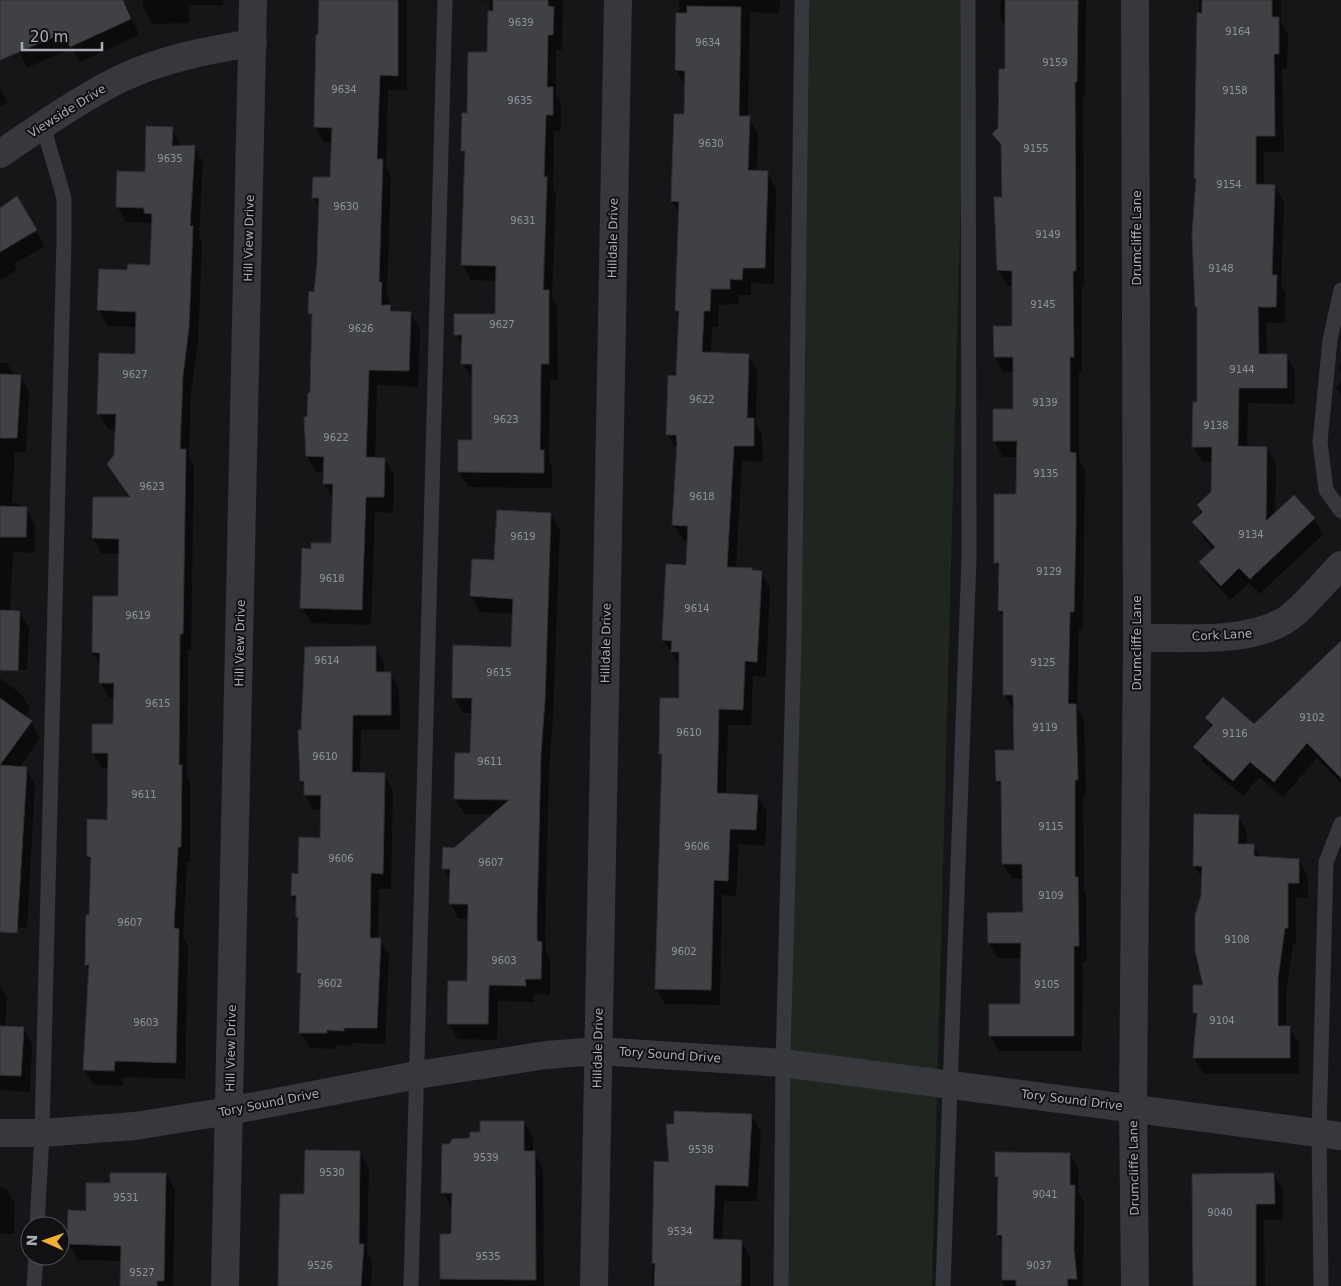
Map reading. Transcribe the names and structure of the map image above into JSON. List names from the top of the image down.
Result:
{
  "streets": {
    "street": [
      "Viewside Drive",
      "Hill View Drive",
      "Hilldale Drive",
      "Drumcliffe Lane",
      "Cork Lane",
      "Tory Sound Drive"
    ]
  },
  "crossings": [
    ["Viewside Drive", "Hill View Drive"],
    ["Hill View Drive", "Tory Sound Drive"],
    ["Hilldale Drive", "Tory Sound Drive"],
    ["Drumcliffe Lane", "Cork Lane"],
    ["Drumcliffe Lane", "Tory Sound Drive"]
  ],
  "house_numbers": [
    "9639",
    "9164",
    "9634",
    "9159",
    "9634",
    "9158",
    "9635",
    "9630",
    "9155",
    "9635",
    "9154",
    "9630",
    "9631",
    "9149",
    "9148",
    "9145",
    "9627",
    "9626",
    "9144",
    "9627",
    "9622",
    "9139",
    "9623",
    "9138",
    "9622",
    "9135",
    "9623",
    "9618",
    "9134",
    "9619",
    "9129",
    "9618",
    "9614",
    "9619",
    "9614",
    "9125",
    "9615",
    "9615",
    "9102",
    "9119",
    "9610",
    "9116",
    "9610",
    "9611",
    "9611",
    "9115",
    "9606",
    "9606",
    "9607",
    "9109",
    "9607",
    "9108",
    "9602",
    "9603",
    "9602",
    "9105",
    "9104",
    "9603",
    "9538",
    "9539",
    "9530",
    "9041",
    "9531",
    "9040",
    "9534",
    "9535",
    "9526",
    "9037",
    "9527"
  ],
  "scale_bar": "20 m",
  "north": "left"
}
